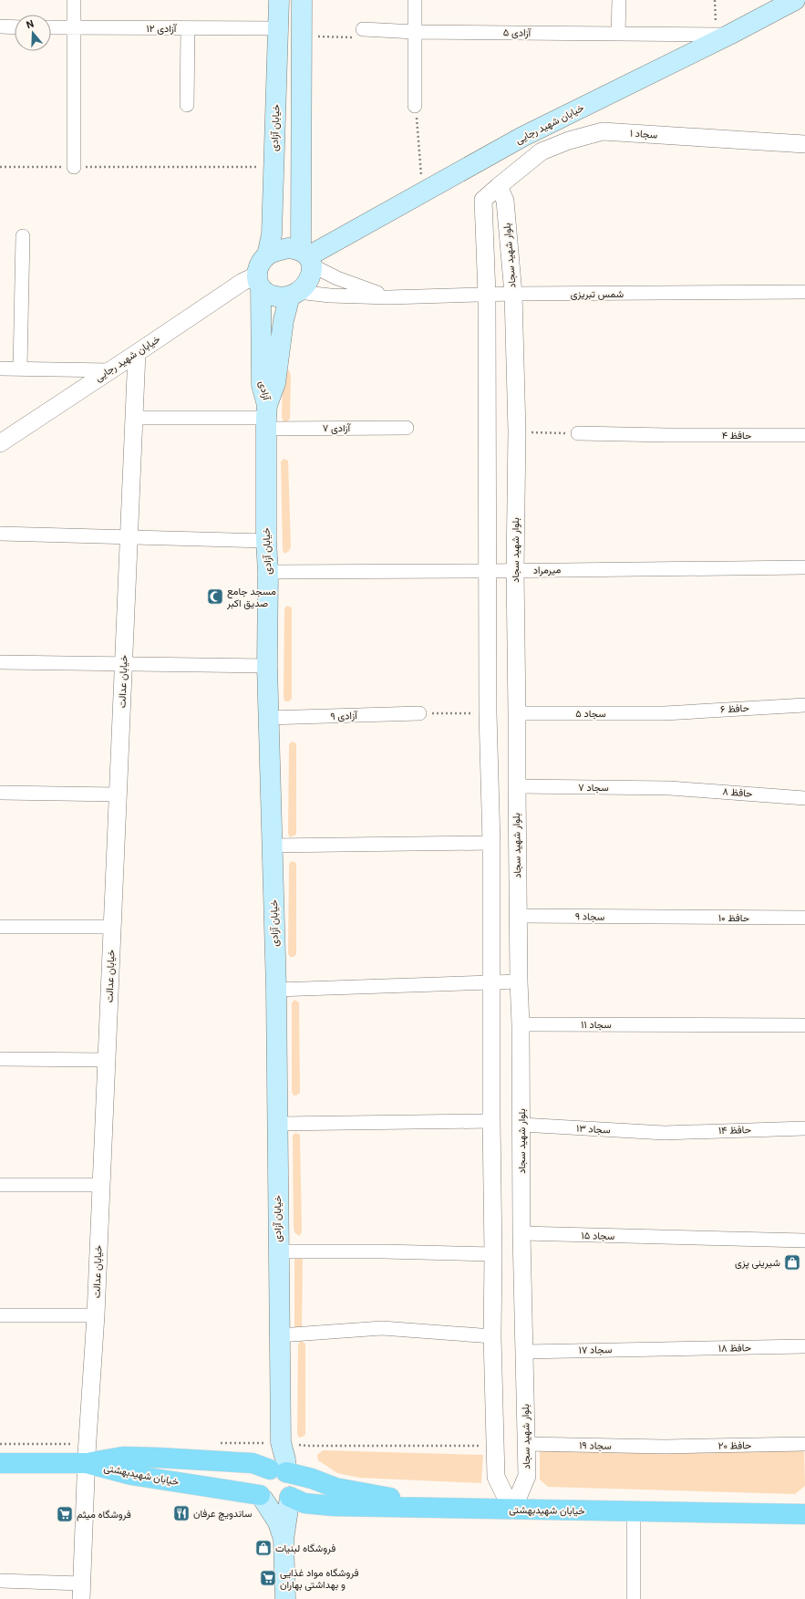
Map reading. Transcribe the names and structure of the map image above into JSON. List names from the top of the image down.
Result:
{
  "streets": {
    "main road": [
      "خیابان شهید رجایی",
      "خیابان آزادی",
      "آزادی",
      "خیابان شهیدبهشتی"
    ],
    "street": [
      "آزادی ۱۲",
      "آزادی ۵",
      "سجاد ۱",
      "بلوار شهید سجاد",
      "شمس تبریزی",
      "آزادی ۷",
      "حافظ ۴",
      "میرمراد",
      "خیابان عدالت",
      "حافظ ۶",
      "سجاد ۵",
      "آزادی ۹",
      "سجاد ۷",
      "حافظ ۸",
      "سجاد ۹",
      "حافظ ۱۰",
      "سجاد ۱۱",
      "سجاد ۱۳",
      "حافظ ۱۴",
      "سجاد ۱۵",
      "حافظ ۱۸",
      "سجاد ۱۷",
      "سجاد ۱۹",
      "حافظ ۲۰"
    ]
  },
  "crossings": [
    ["آزادی ۱۲", "خیابان آزادی"],
    ["آزادی ۵", "خیابان شهید رجایی"],
    ["خیابان شهید رجایی", "خیابان آزادی"],
    ["خیابان شهید رجایی", "شمس تبریزی"],
    ["خیابان شهید رجایی", "آزادی"],
    ["خیابان شهید رجایی", "خیابان عدالت"],
    ["خیابان آزادی", "شمس تبریزی"],
    ["خیابان آزادی", "آزادی"],
    ["خیابان آزادی", "آزادی ۷"],
    ["خیابان آزادی", "میرمراد"],
    ["خیابان آزادی", "آزادی ۹"],
    ["خیابان آزادی", "خیابان شهیدبهشتی"],
    ["سجاد ۱", "بلوار شهید سجاد"],
    ["سجاد ۱", "شمس تبریزی"],
    ["بلوار شهید سجاد", "شمس تبریزی"],
    ["بلوار شهید سجاد", "میرمراد"],
    ["بلوار شهید سجاد", "سجاد ۵"],
    ["بلوار شهید سجاد", "سجاد ۷"],
    ["بلوار شهید سجاد", "سجاد ۹"],
    ["بلوار شهید سجاد", "سجاد ۱۱"],
    ["بلوار شهید سجاد", "سجاد ۱۳"],
    ["بلوار شهید سجاد", "سجاد ۱۵"],
    ["بلوار شهید سجاد", "سجاد ۱۷"],
    ["بلوار شهید سجاد", "سجاد ۱۹"],
    ["بلوار شهید سجاد", "خیابان شهیدبهشتی"],
    ["شمس تبریزی", "آزادی"],
    ["آزادی", "آزادی ۷"],
    ["آزادی ۷", "خیابان عدالت"],
    ["خیابان عدالت", "خیابان شهیدبهشتی"],
    ["حافظ ۶", "سجاد ۵"],
    ["سجاد ۷", "حافظ ۸"],
    ["سجاد ۹", "حافظ ۱۰"],
    ["سجاد ۱۳", "حافظ ۱۴"],
    ["حافظ ۱۸", "سجاد ۱۷"],
    ["سجاد ۱۹", "حافظ ۲۰"]
  ],
  "places": {
    "mosque": ["مسجد جامع صدیق اکبر"],
    "shop": ["شیرینی پزی", "فروشگاه لبنیات"],
    "restaurant": ["ساندویچ عرفان"],
    "supermarket": ["فروشگاه میثم", "فروشگاه مواد غذایی و بهداشتی بهاران"]
  },
  "north": "top"
}
